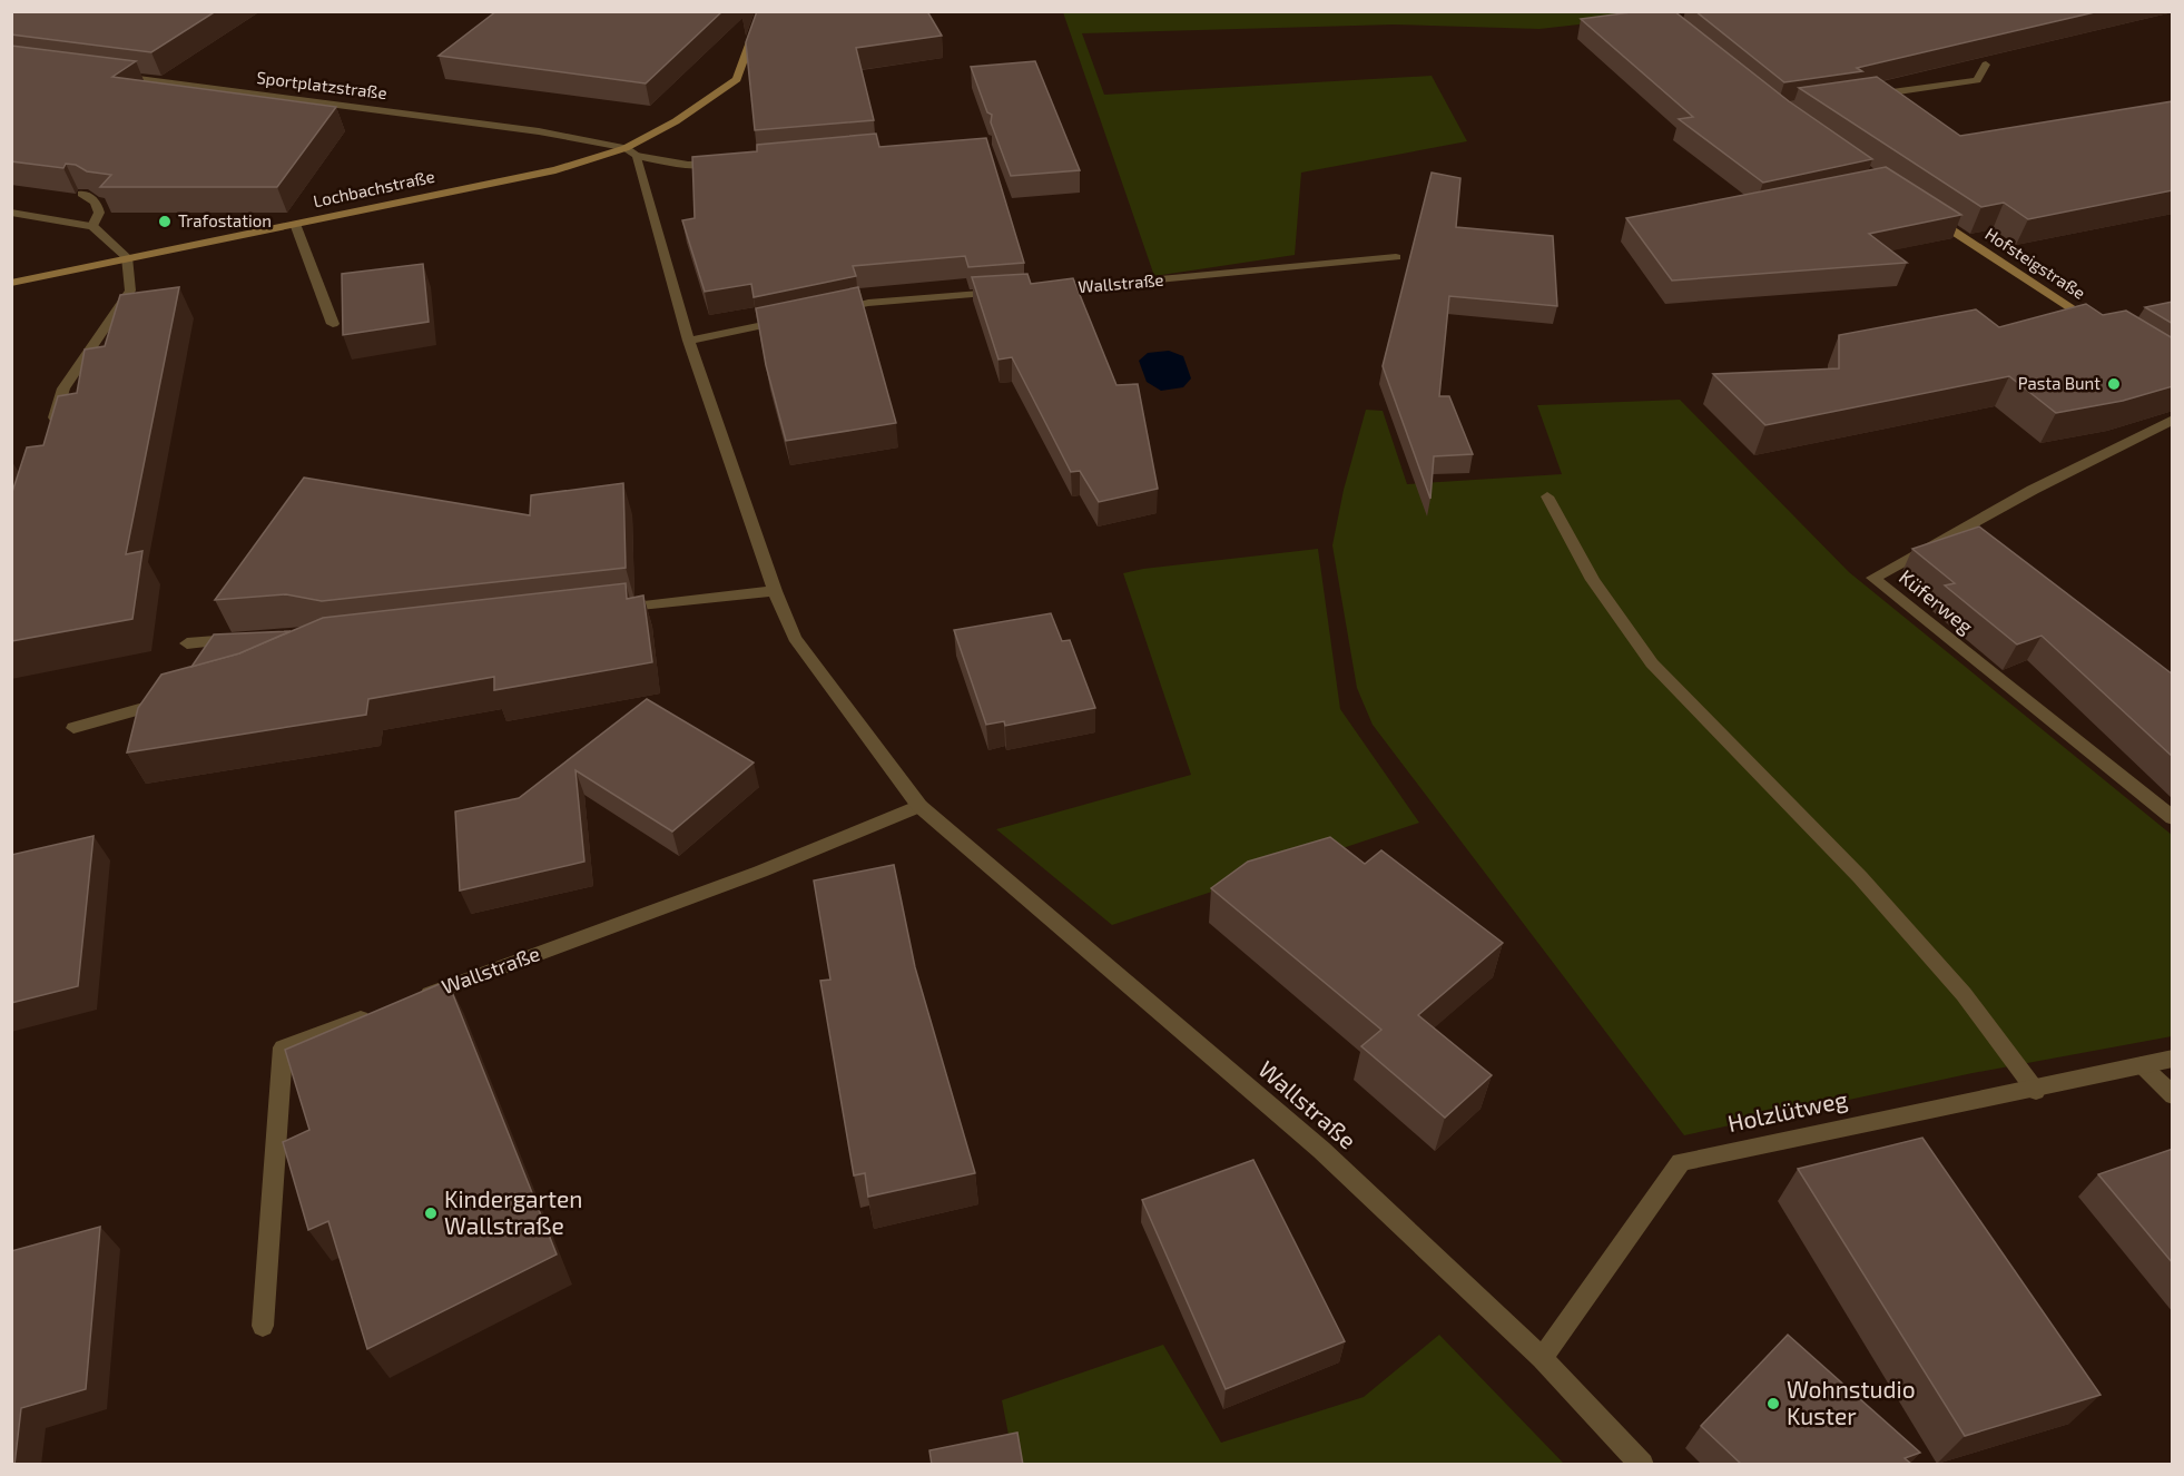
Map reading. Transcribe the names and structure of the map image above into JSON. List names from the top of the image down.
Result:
{
  "streets": {
    "street": [
      "Sportplatzstraße",
      "Lochbachstraße",
      "Hofsteigstraße",
      "Wallstraße",
      "Küferweg",
      "Holzlütweg"
    ]
  },
  "crossings": [
    ["Sportplatzstraße", "Lochbachstraße"],
    ["Sportplatzstraße", "Wallstraße"],
    ["Lochbachstraße", "Wallstraße"],
    ["Wallstraße", "Holzlütweg"]
  ],
  "places": [
    "Trafostation",
    "Pasta Bunt",
    "Kindergarten Wallstraße",
    "Wohnstudio Kuster"
  ]
}
